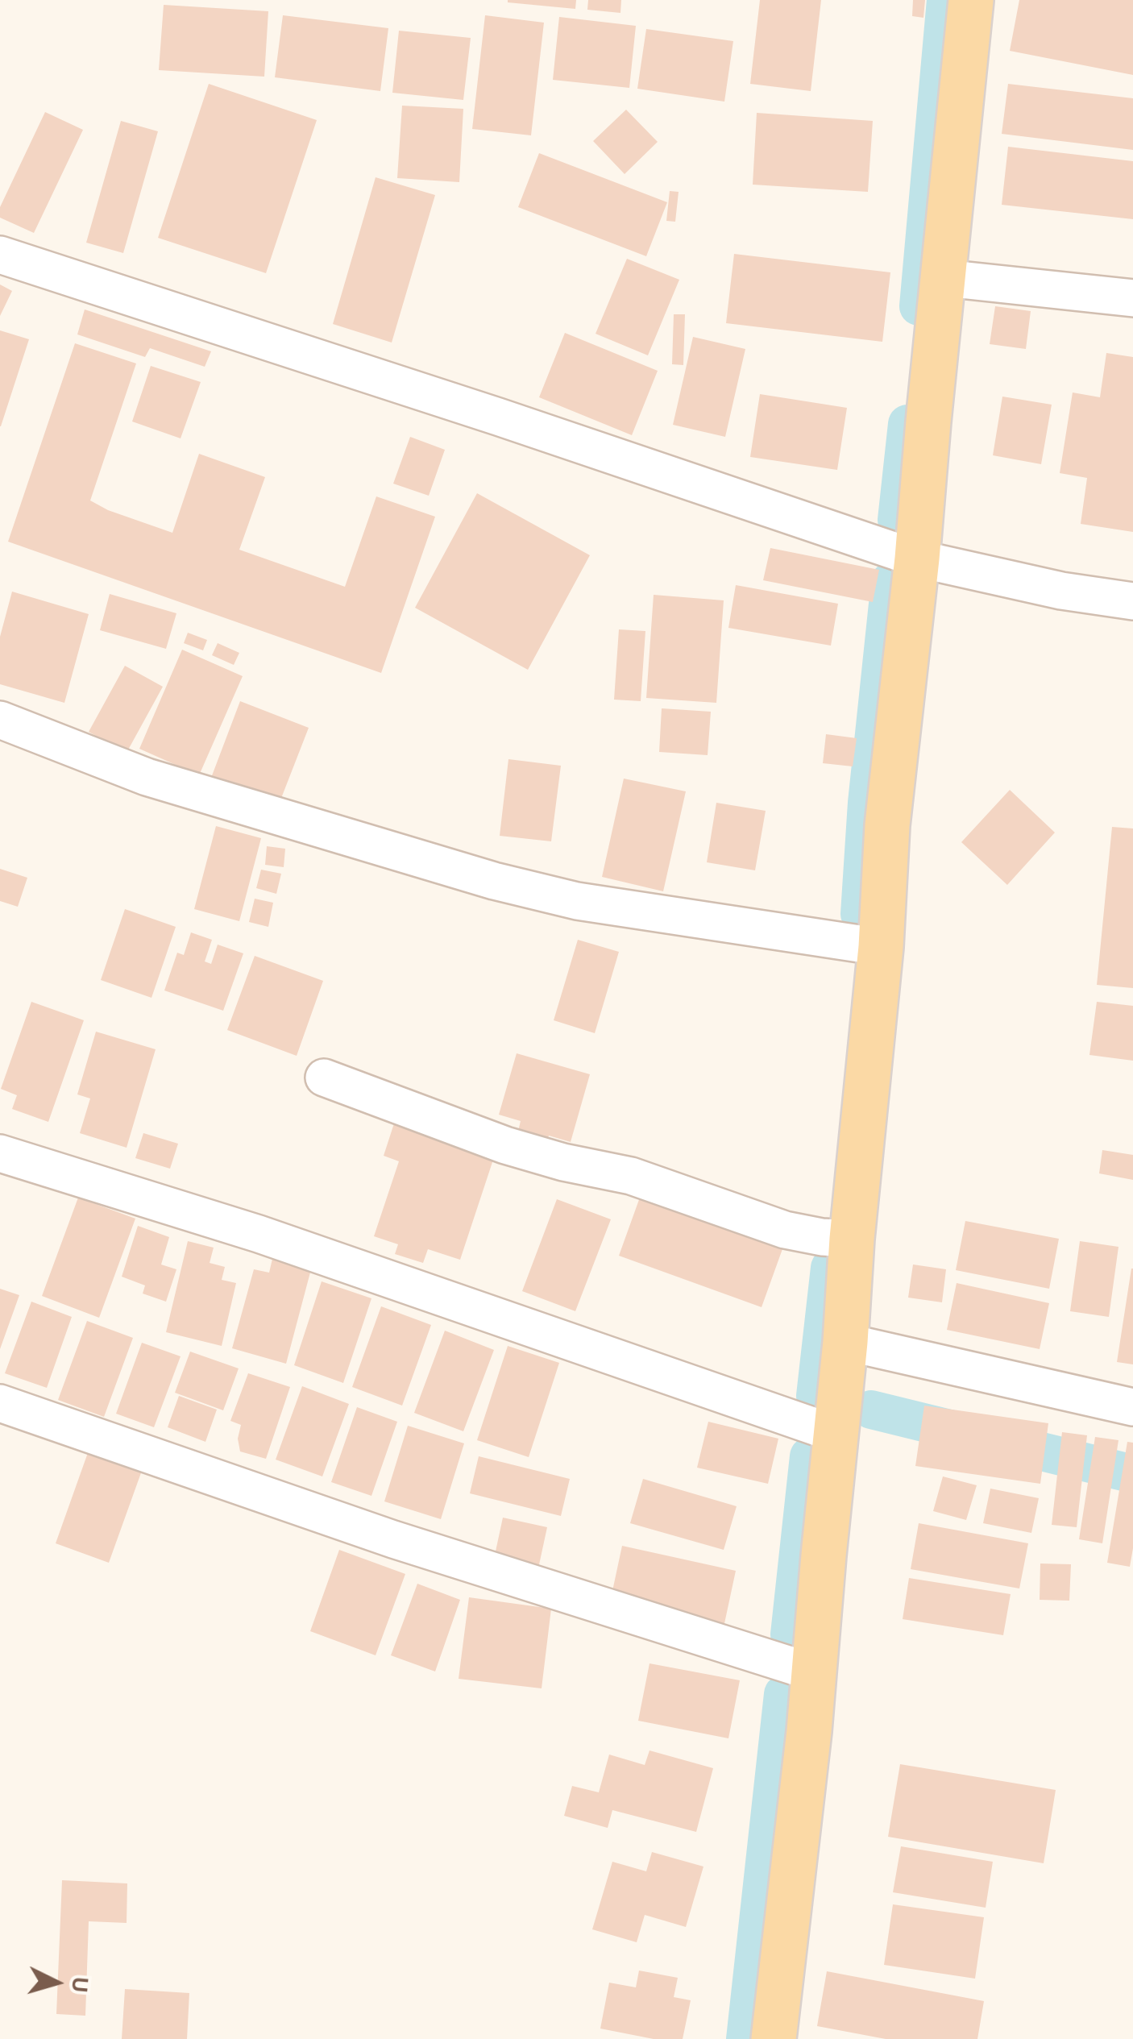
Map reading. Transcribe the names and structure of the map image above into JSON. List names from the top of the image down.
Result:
{
  "north": "right"
}
